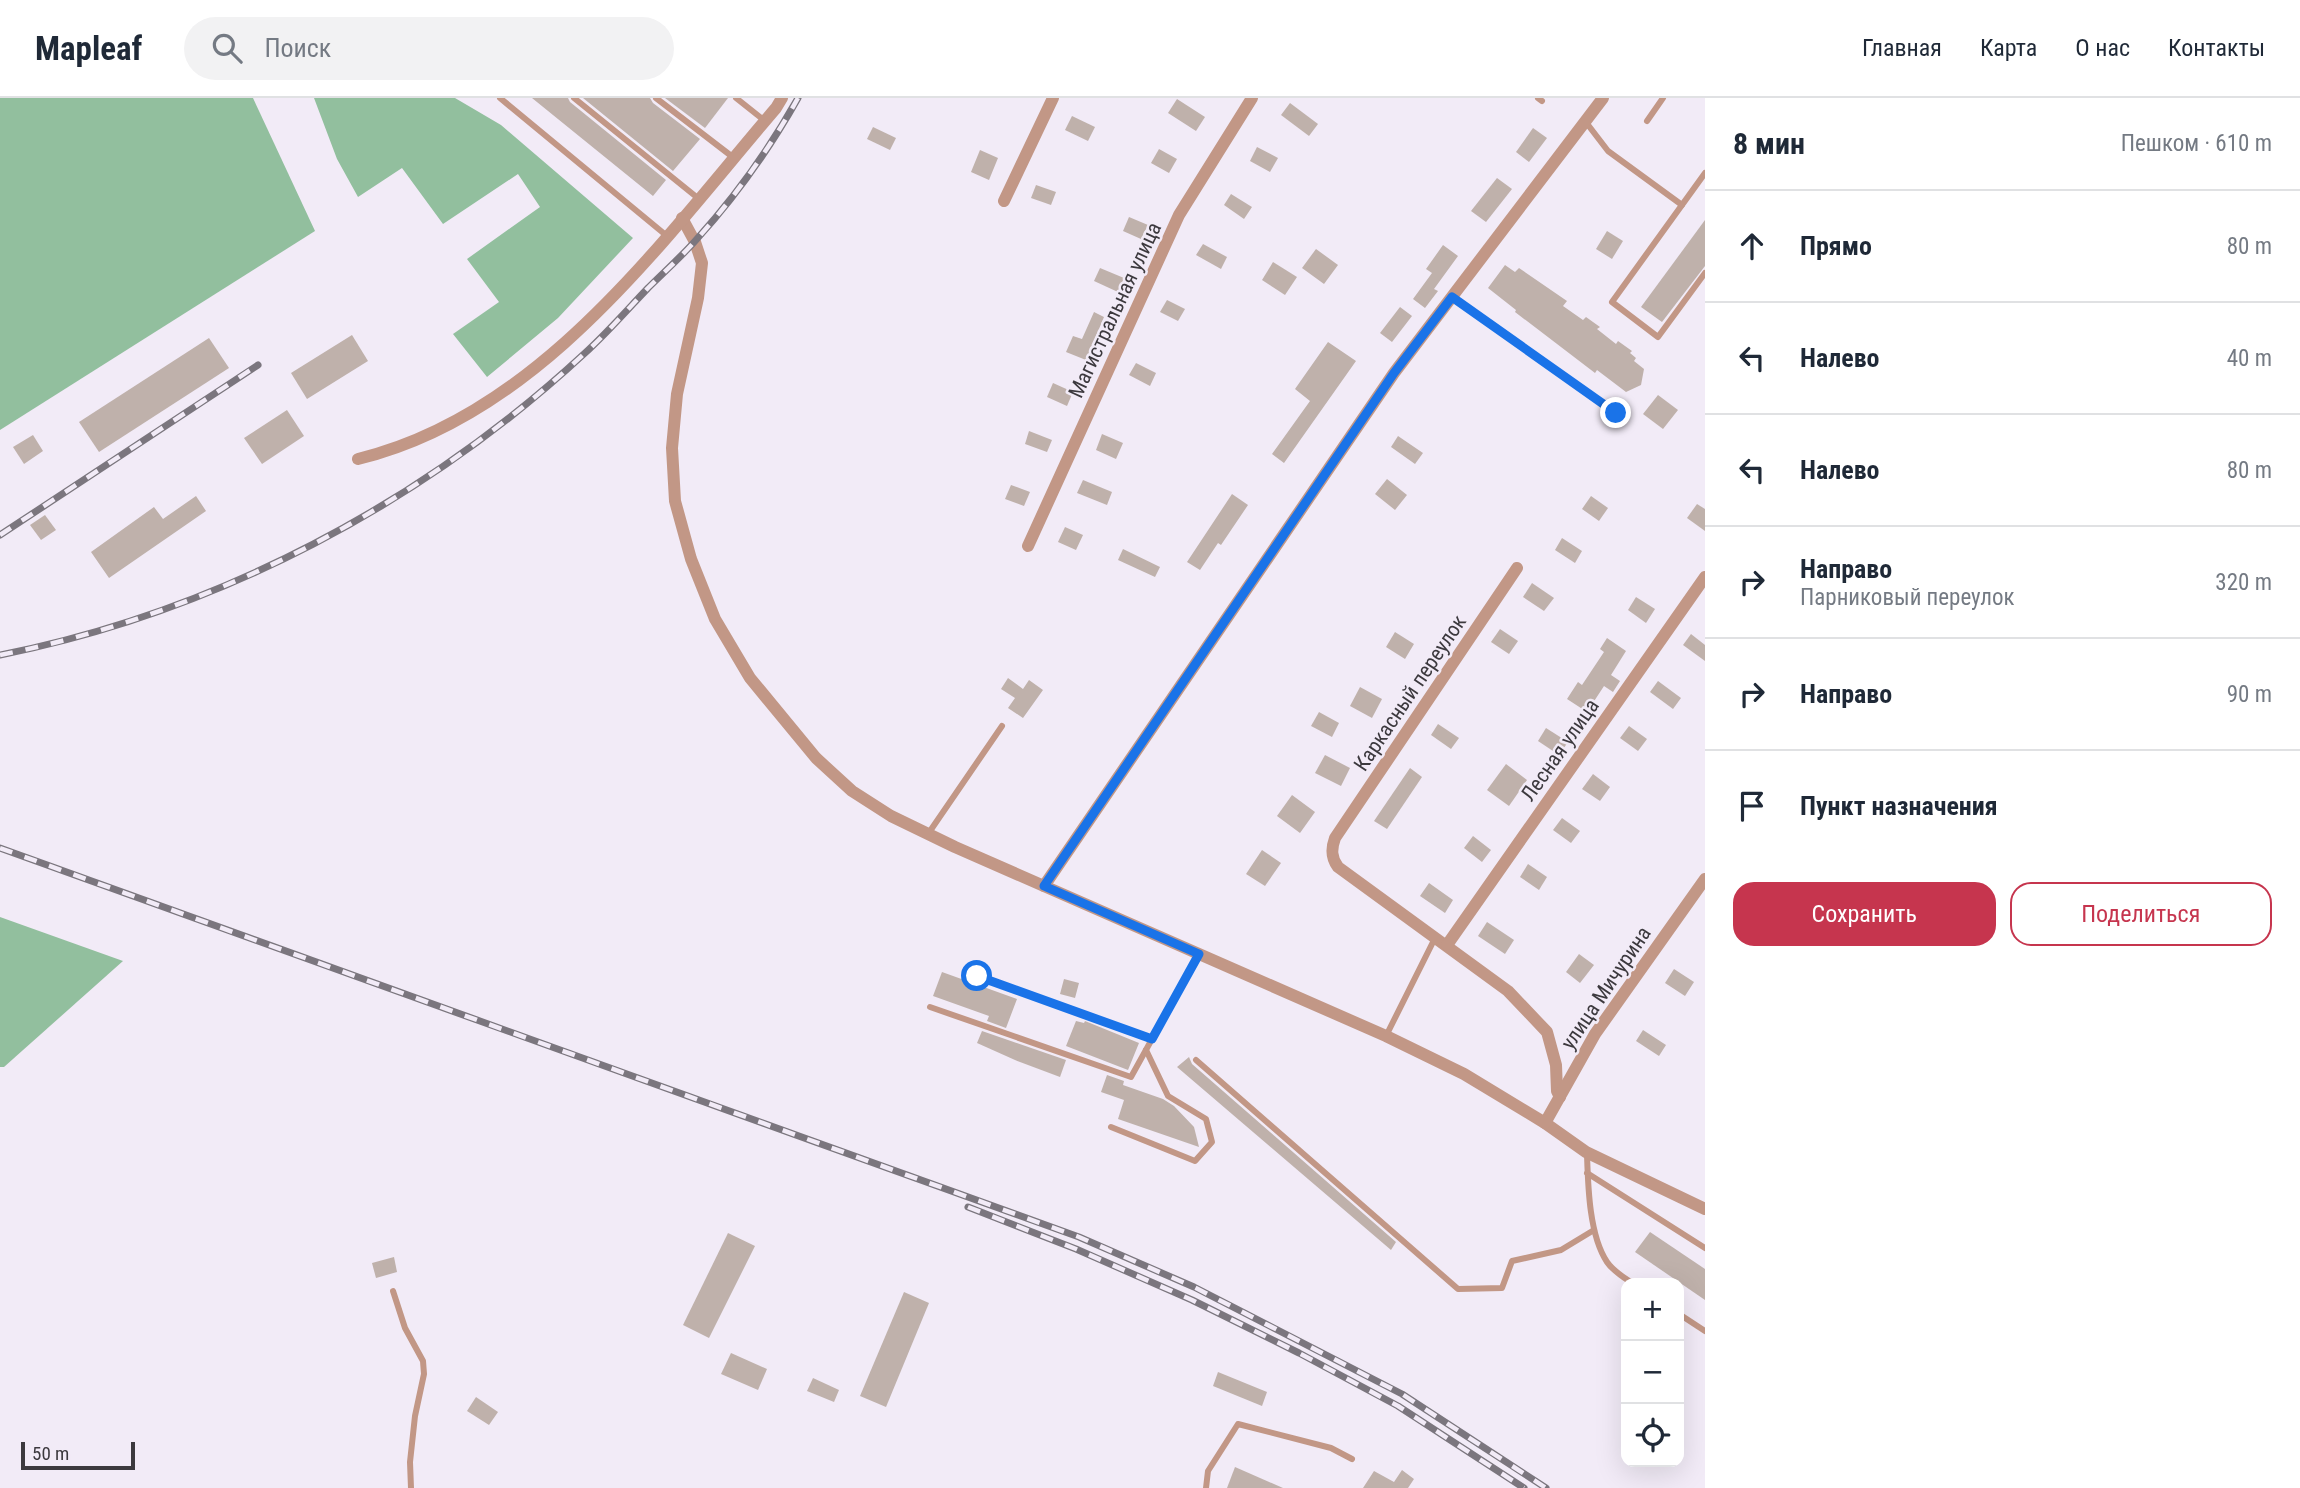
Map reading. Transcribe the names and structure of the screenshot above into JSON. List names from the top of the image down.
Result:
{
  "streets": {
    "street": [
      "Магистральная улица",
      "Каркасный переулок",
      "Лесная улица",
      "улица Мичурина"
    ]
  },
  "scale_bar": "50 m",
  "page": {
    "header": "Mapleaf",
    "search": "Поиск",
    "nav": [
      "Главная",
      "Карта",
      "О нас",
      "Контакты"
    ],
    "heading": ["8 мин", "Пешком · 610 m"],
    "list": [
      ["Прямо", "80 m"],
      ["Налево", "40 m"],
      ["Налево", "80 m"],
      ["Направо", "Парниковый переулок", "320 m"],
      ["Направо", "90 m"],
      "Пункт назначения"
    ],
    "buttons": ["Сохранить", "Поделиться"],
    "map_buttons": ["+", "−"],
    "scale": "50 m"
  }
}
